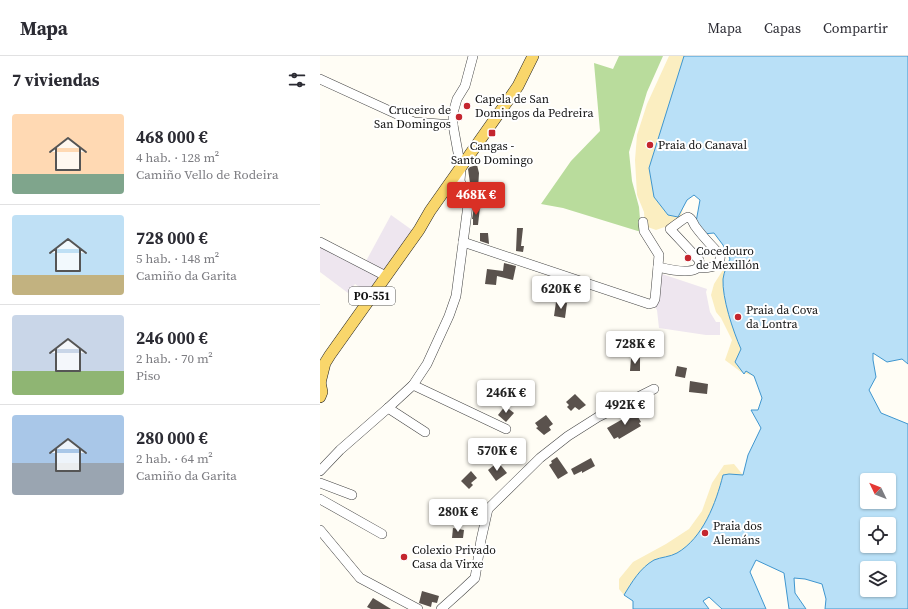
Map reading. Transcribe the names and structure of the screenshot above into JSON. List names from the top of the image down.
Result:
{
  "streets": {
    "main road": ["PO-551"]
  },
  "places": {
    "other": [
      "Capela de San Domingos da Pedreira",
      "Cruceiro de San Domingos",
      "Praia do Canaval",
      "Cocedouro de Mexillón",
      "Praia da Cova da Lontra",
      "Praia dos Alemáns",
      "Colexio Privado Casa da Virxe"
    ],
    "transit": ["Cangas - Santo Domingo"]
  },
  "north": "top left",
  "page": {
    "header": "Mapa",
    "nav": ["Mapa", "Capas", "Compartir"],
    "heading": "7 viviendas",
    "list": [
      {
        "name": "468 000 €",
        "note": "4 hab. · 128 m² · Camiño Vello de Rodeira"
      },
      {
        "name": "728 000 €",
        "note": "5 hab. · 148 m² · Camiño da Garita"
      },
      {
        "name": "246 000 €",
        "note": "2 hab. · 70 m² · Piso"
      },
      {
        "name": "280 000 €",
        "note": "2 hab. · 64 m² · Camiño da Garita"
      }
    ],
    "price": [
      "468K €",
      "620K €",
      "728K €",
      "246K €",
      "492K €",
      "570K €",
      "280K €"
    ]
  }
}
